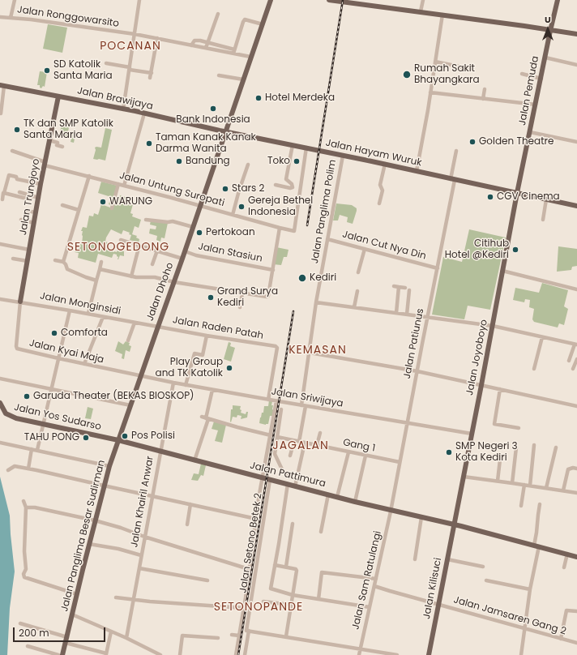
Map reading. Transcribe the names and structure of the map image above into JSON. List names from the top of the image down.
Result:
{
  "streets": {
    "main road": [
      "Jalan Pemuda",
      "Jalan Brawijaya",
      "Jalan Hayam Wuruk",
      "Jalan Trunojoyo",
      "Jalan Dhoho",
      "Jalan Joyoboyo",
      "Jalan Yos Sudarso",
      "Jalan Pattimura",
      "Jalan Panglima Besar Sudirman",
      "Jalan Kilisuci"
    ],
    "street": [
      "Jalan Ronggowarsito",
      "Jalan Untung Suropati",
      "Jalan Panglima Polim",
      "Jalan Cut Nya Din",
      "Jalan Stasiun",
      "Jalan Monginsidi",
      "Jalan Raden Patah",
      "Jalan Patiunus",
      "Jalan Kyai Maja",
      "Jalan Sriwijaya",
      "Gang 1",
      "Jalan Khairil Anwar",
      "Jalan Setono Betek 2",
      "Jalan Sam Ratulangi",
      "Jalan Jamsaren Gang 2"
    ]
  },
  "crossings": [
    ["Jalan Pemuda", "Jalan Hayam Wuruk"],
    ["Jalan Pemuda", "Jalan Joyoboyo"],
    ["Jalan Brawijaya", "Jalan Hayam Wuruk"],
    ["Jalan Brawijaya", "Jalan Trunojoyo"],
    ["Jalan Brawijaya", "Jalan Dhoho"],
    ["Jalan Hayam Wuruk", "Jalan Untung Suropati"],
    ["Jalan Hayam Wuruk", "Jalan Panglima Polim"],
    ["Jalan Hayam Wuruk", "Jalan Dhoho"],
    ["Jalan Hayam Wuruk", "Jalan Patiunus"],
    ["Jalan Hayam Wuruk", "Jalan Joyoboyo"],
    ["Jalan Untung Suropati", "Jalan Trunojoyo"],
    ["Jalan Untung Suropati", "Jalan Dhoho"],
    ["Jalan Trunojoyo", "Jalan Monginsidi"],
    ["Jalan Trunojoyo", "Jalan Kyai Maja"],
    ["Jalan Panglima Polim", "Jalan Cut Nya Din"],
    ["Jalan Panglima Polim", "Jalan Sriwijaya"],
    ["Jalan Cut Nya Din", "Jalan Patiunus"],
    ["Jalan Stasiun", "Jalan Dhoho"],
    ["Jalan Dhoho", "Jalan Monginsidi"],
    ["Jalan Dhoho", "Jalan Raden Patah"],
    ["Jalan Dhoho", "Jalan Kyai Maja"],
    ["Jalan Dhoho", "Jalan Sriwijaya"],
    ["Jalan Dhoho", "Jalan Yos Sudarso"],
    ["Jalan Dhoho", "Jalan Pattimura"],
    ["Jalan Dhoho", "Jalan Panglima Besar Sudirman"],
    ["Jalan Monginsidi", "Jalan Raden Patah"],
    ["Jalan Monginsidi", "Jalan Kyai Maja"],
    ["Jalan Raden Patah", "Jalan Sriwijaya"],
    ["Jalan Patiunus", "Jalan Sriwijaya"],
    ["Jalan Patiunus", "Gang 1"],
    ["Jalan Patiunus", "Jalan Pattimura"],
    ["Jalan Patiunus", "Jalan Sam Ratulangi"],
    ["Jalan Kyai Maja", "Jalan Sriwijaya"],
    ["Jalan Joyoboyo", "Jalan Sriwijaya"],
    ["Jalan Joyoboyo", "Jalan Pattimura"],
    ["Jalan Joyoboyo", "Jalan Kilisuci"],
    ["Jalan Sriwijaya", "Jalan Khairil Anwar"],
    ["Jalan Yos Sudarso", "Jalan Pattimura"],
    ["Jalan Yos Sudarso", "Jalan Panglima Besar Sudirman"],
    ["Jalan Pattimura", "Jalan Khairil Anwar"],
    ["Jalan Pattimura", "Jalan Panglima Besar Sudirman"],
    ["Jalan Pattimura", "Jalan Setono Betek 2"],
    ["Jalan Pattimura", "Jalan Sam Ratulangi"],
    ["Jalan Pattimura", "Jalan Kilisuci"],
    ["Jalan Sam Ratulangi", "Jalan Jamsaren Gang 2"],
    ["Jalan Kilisuci", "Jalan Jamsaren Gang 2"]
  ],
  "districts": [
    "POCANAN",
    "SETONOGEDONG",
    "KEMASAN",
    "JAGALAN",
    "SETONOPANDE"
  ],
  "places": [
    "SD Katolik Santa Maria",
    "Rumah Sakit Bhayangkara",
    "Hotel Merdeka",
    "Bank Indonesia",
    "TK dan SMP Katolik Santa Maria",
    "Golden Theatre",
    "Taman Kanak Kanak Darma Wanita",
    "Bandung",
    "Toko",
    "Stars 2",
    "CGV Cinema",
    "WARUNG",
    "Gereja Bethel Indonesia",
    "Pertokoan",
    "Citihub Hotel @Kediri",
    "Kediri",
    "Grand Surya Kediri",
    "Comforta",
    "Play Group and TK Katolik",
    "Garuda Theater (BEKAS BIOSKOP)",
    "Pos Polisi",
    "TAHU PONG",
    "SMP Negeri 3 Kota Kediri"
  ],
  "scale_bar": "200 m",
  "north": "top"
}
